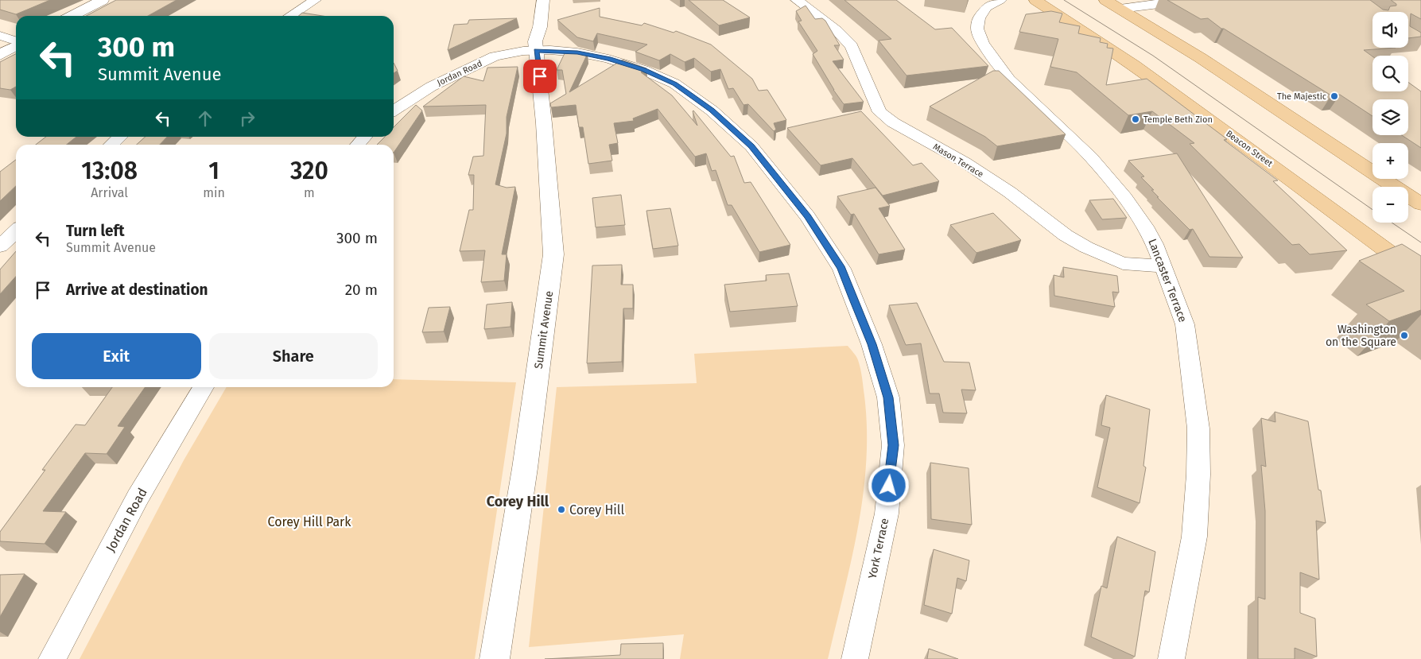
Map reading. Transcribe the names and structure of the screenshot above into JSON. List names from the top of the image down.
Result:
{
  "streets": {
    "main road": ["Beacon Street"],
    "street": [
      "Jordan Road",
      "Mason Terrace",
      "Lancaster Terrace",
      "Summit Avenue",
      "York Terrace"
    ]
  },
  "crossings": [
    ["Jordan Road", "Summit Avenue"],
    ["Jordan Road", "York Terrace"],
    ["Mason Terrace", "Lancaster Terrace"],
    ["Summit Avenue", "York Terrace"]
  ],
  "districts": ["Corey Hill"],
  "parks": ["Corey Hill Park"],
  "places": [
    "The Majestic",
    "Temple Beth Zion",
    "Washington on the Square",
    "Corey Hill"
  ],
  "page": {
    "map_buttons": ["+", "−"],
    "turn": ["300 m", "Summit Avenue"],
    "eta": [
      "13:08",
      "Arrival",
      "1",
      "min",
      "320",
      "m"
    ],
    "list": [
      {
        "name": "Turn left",
        "note": "Summit Avenue",
        "value": "300 m"
      },
      {
        "name": "Arrive at destination",
        "value": "20 m"
      }
    ],
    "buttons": ["Exit", "Share"]
  }
}
